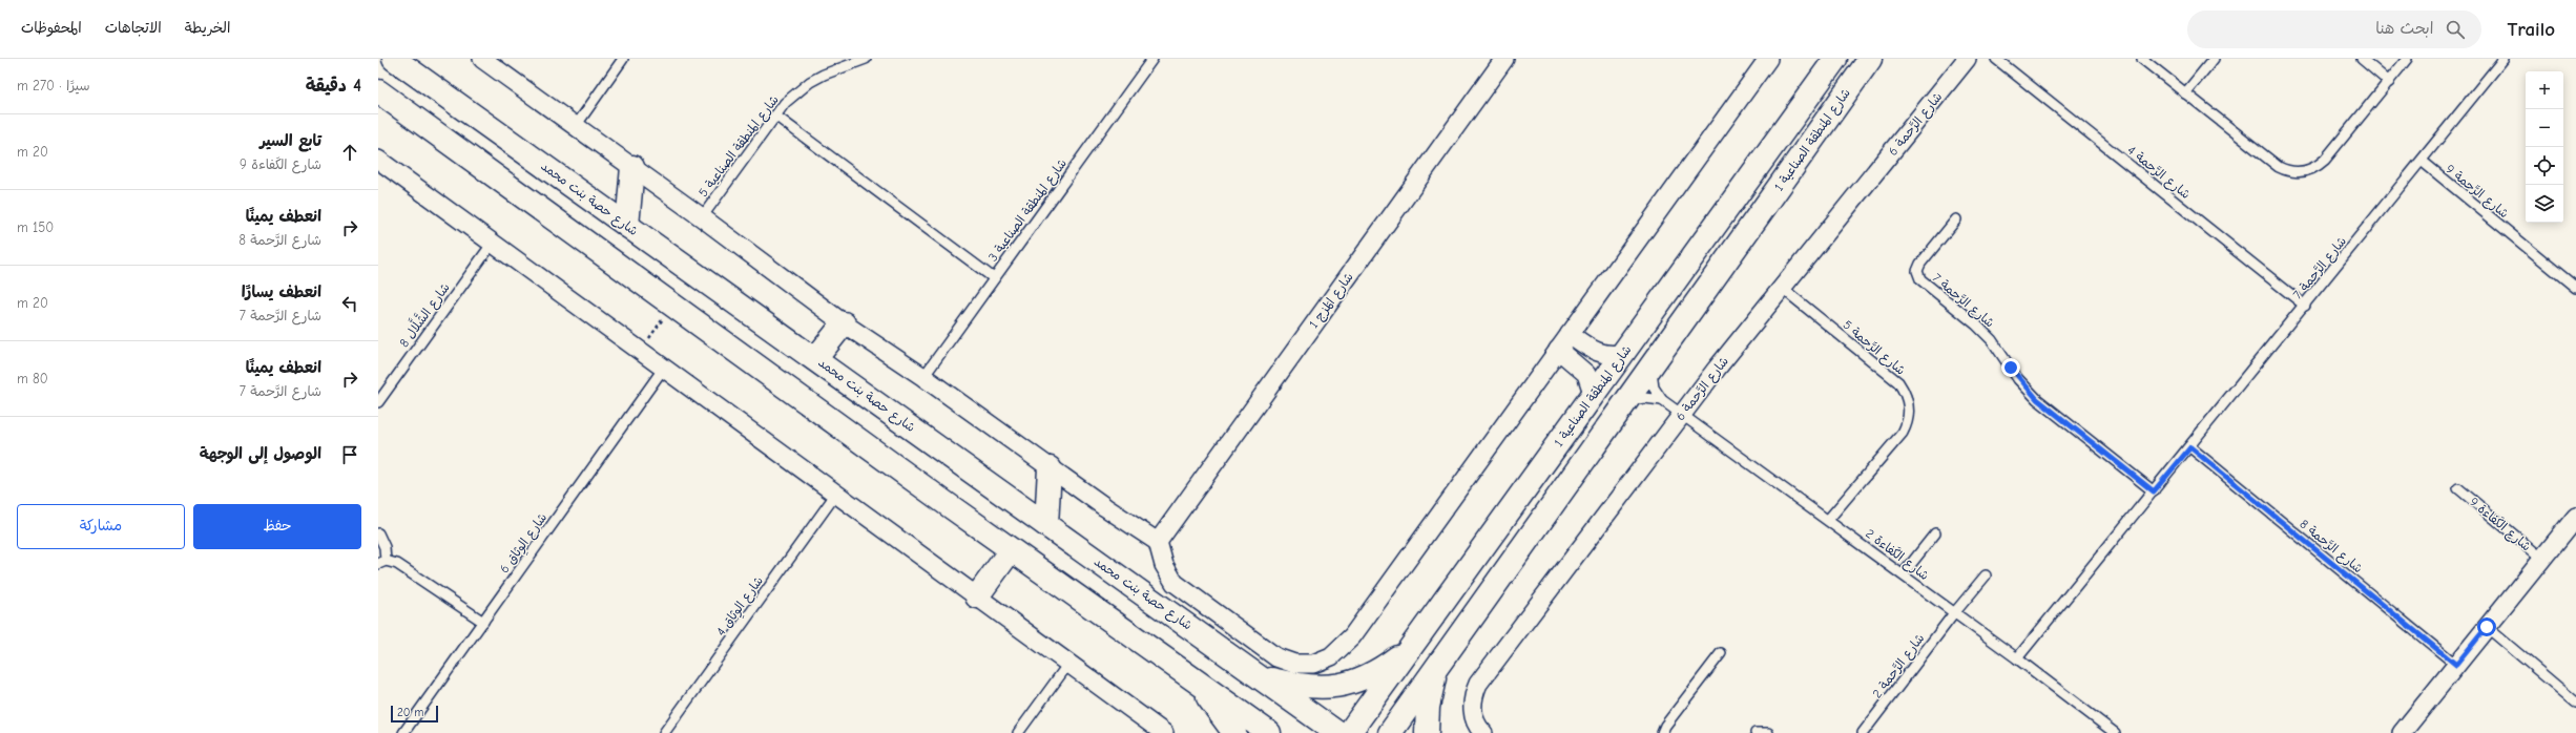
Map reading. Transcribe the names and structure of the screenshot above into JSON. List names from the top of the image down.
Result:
{
  "streets": {
    "main road": ["شارع المنطقة الصناعية 1", "شارع حصة بنت محمد"],
    "street": ["شارع الرَّحمة 6", "شارع المَزج 1", "شارع الكَفاءة 9"],
    "lane": [
      "شارع المنطقة الصناعية 5",
      "شارع الرَّحمة 4",
      "شارع الرَّحمة 9",
      "شارع المنطقة الصناعية 3",
      "شارع الرَّحمة 7",
      "شارع الشَّلَّال 8",
      "شارع الرَّحمة 5",
      "شارع الوِثاق 6",
      "شارع الرَّحمة 8",
      "شارع الكَفاءة 2",
      "شارع الوِثاق 4",
      "شارع الرَّحمة 2"
    ]
  },
  "crossings": [
    ["شارع الرَّحمة 6", "شارع الرَّحمة 5"],
    ["شارع الرَّحمة 6", "شارع الكَفاءة 2"],
    ["شارع المنطقة الصناعية 1", "شارع الكَفاءة 2"],
    ["شارع الرَّحمة 4", "شارع الرَّحمة 7"],
    ["شارع الرَّحمة 9", "شارع الرَّحمة 7"],
    ["شارع الرَّحمة 7", "شارع الرَّحمة 8"],
    ["شارع الرَّحمة 7", "شارع الكَفاءة 2"],
    ["شارع الرَّحمة 5", "شارع الكَفاءة 2"],
    ["شارع الكَفاءة 9", "شارع الرَّحمة 8"],
    ["شارع الكَفاءة 2", "شارع الرَّحمة 2"]
  ],
  "scale_bar": "20 m",
  "page": {
    "header": "Trailo",
    "search": "ابحث هنا",
    "nav": ["الخريطة", "الاتجاهات", "المحفوظات"],
    "heading": ["4 دقيقة", "سيرًا · 270 m"],
    "map_buttons": ["+", "−"],
    "list": [
      ["تابع السير", "شارع الكَفاءة 9", "20 m"],
      ["انعطف يمينًا", "شارع الرَّحمة 8", "150 m"],
      ["انعطف يسارًا", "شارع الرَّحمة 7", "20 m"],
      ["انعطف يمينًا", "شارع الرَّحمة 7", "80 m"],
      "الوصول إلى الوجهة"
    ],
    "buttons": ["حفظ", "مشاركة"],
    "scale": "20 m"
  }
}
